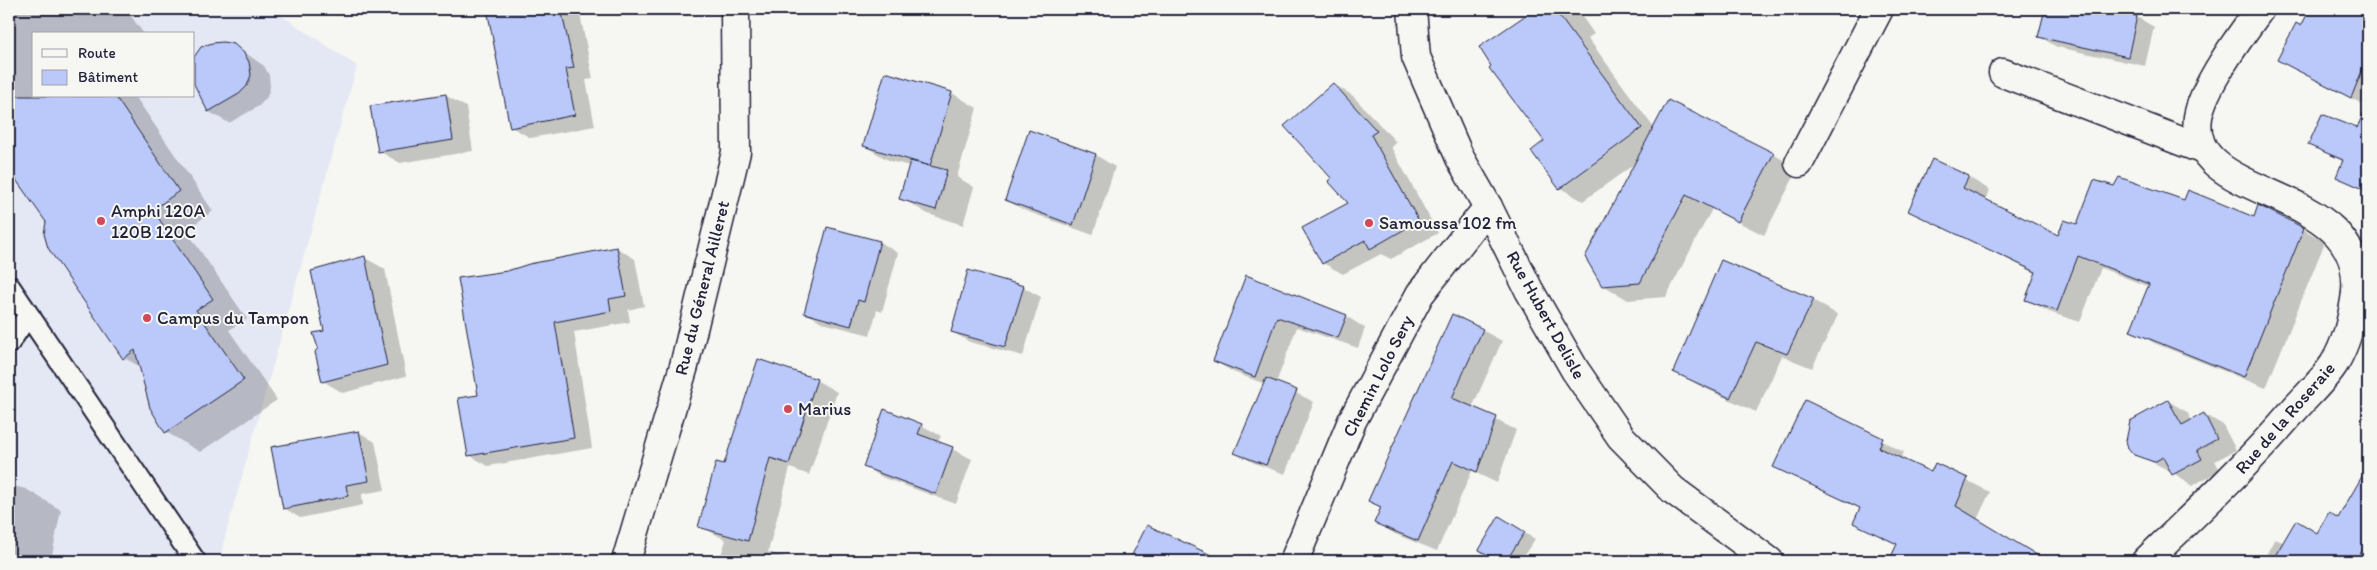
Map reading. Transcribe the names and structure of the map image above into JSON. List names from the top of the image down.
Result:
{
  "streets": {
    "street": [
      "Rue du Géneral Ailleret",
      "Rue Hubert Delisle",
      "Chemin Lolo Sery",
      "Rue de la Roseraie"
    ]
  },
  "crossings": [
    ["Rue Hubert Delisle", "Chemin Lolo Sery"]
  ],
  "places": [
    "Amphi 120A 120B 120C",
    "Samoussa 102 fm",
    "Campus du Tampon",
    "Marius"
  ],
  "legend": ["Route", "Bâtiment"]
}
